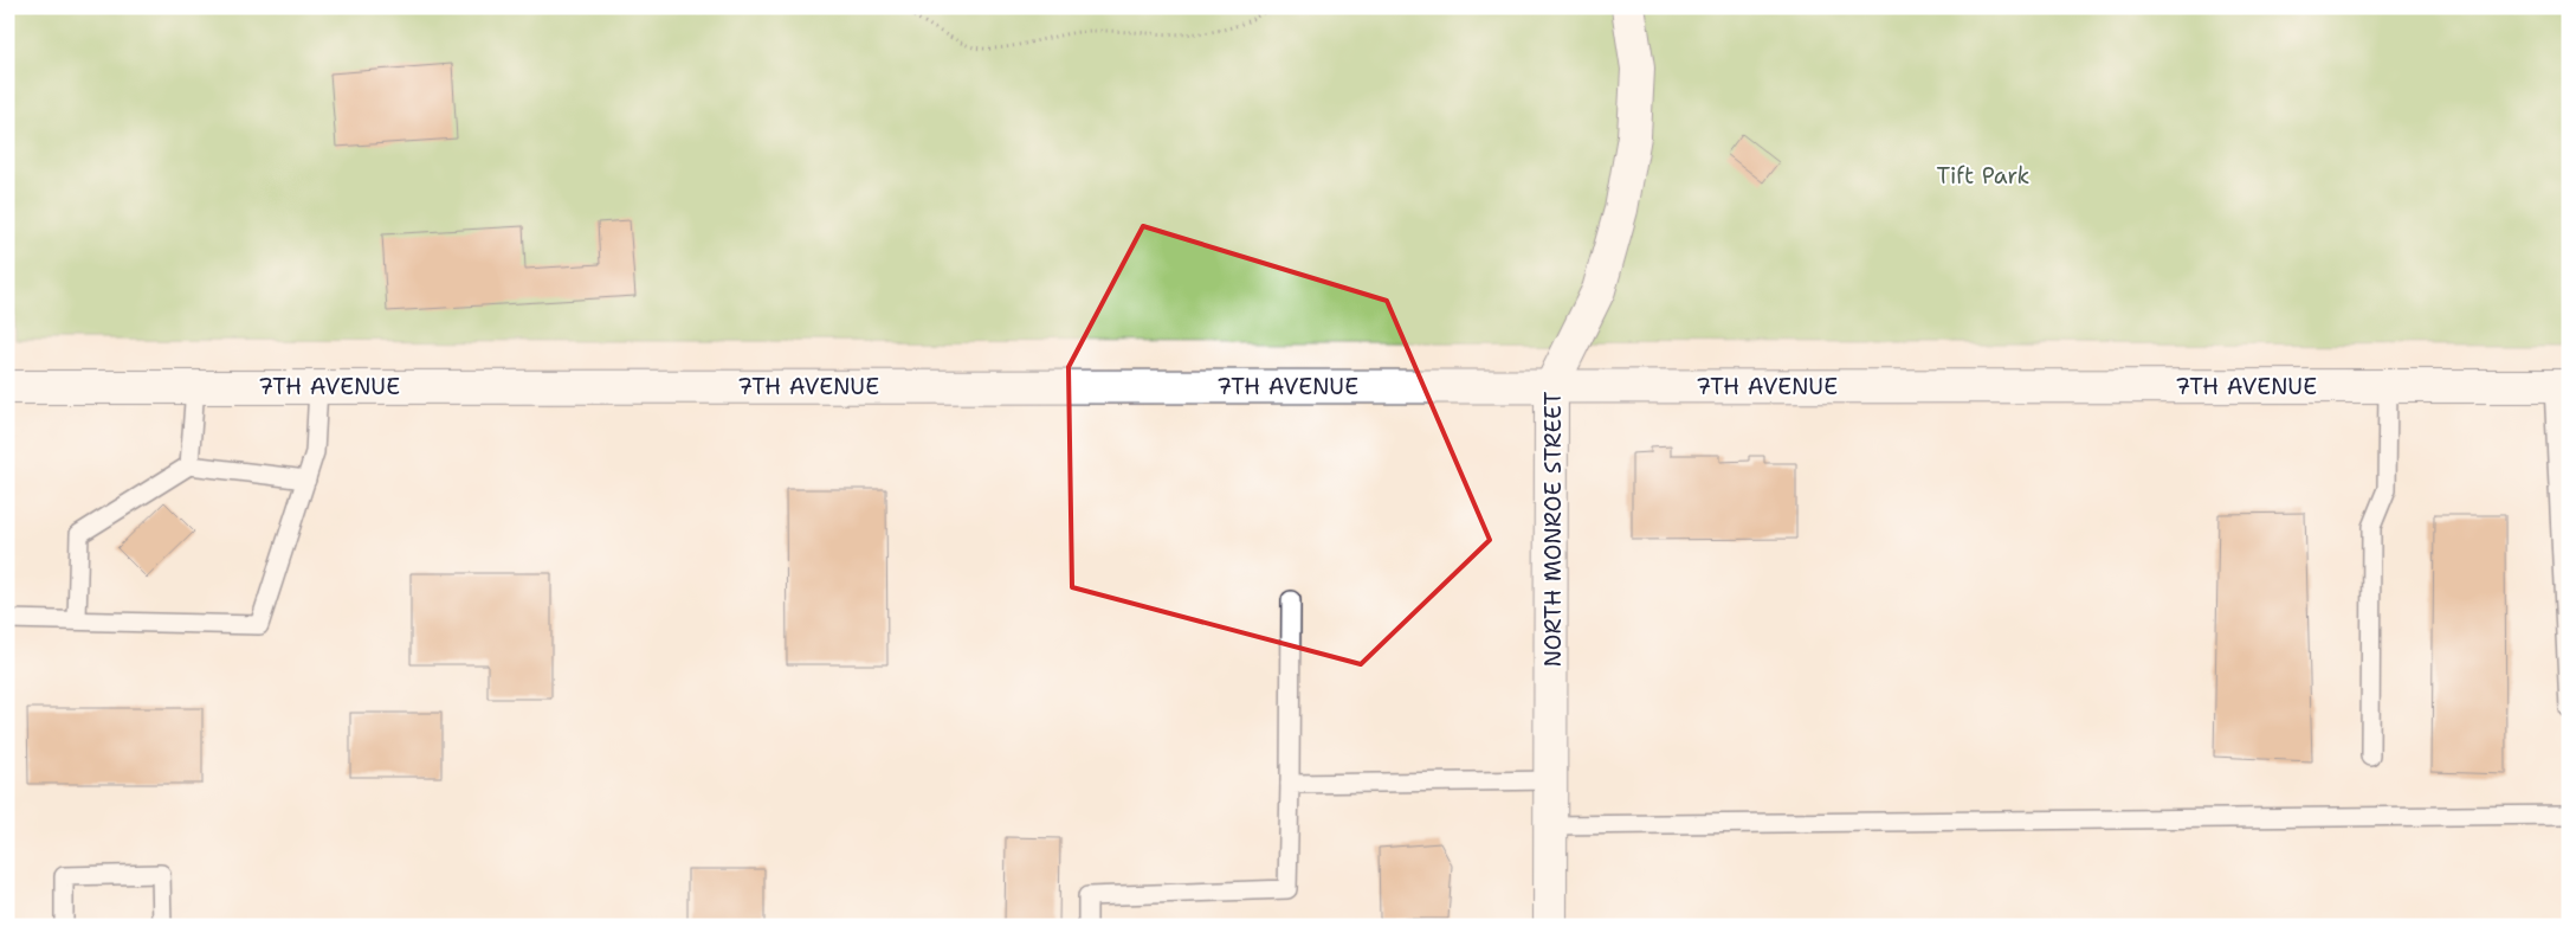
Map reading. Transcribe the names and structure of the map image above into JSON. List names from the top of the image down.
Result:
{
  "streets": {
    "street": ["7TH AVENUE", "NORTH MONROE STREET"]
  },
  "crossings": [
    ["7TH AVENUE", "NORTH MONROE STREET"]
  ],
  "parks": ["Tift Park"]
}
